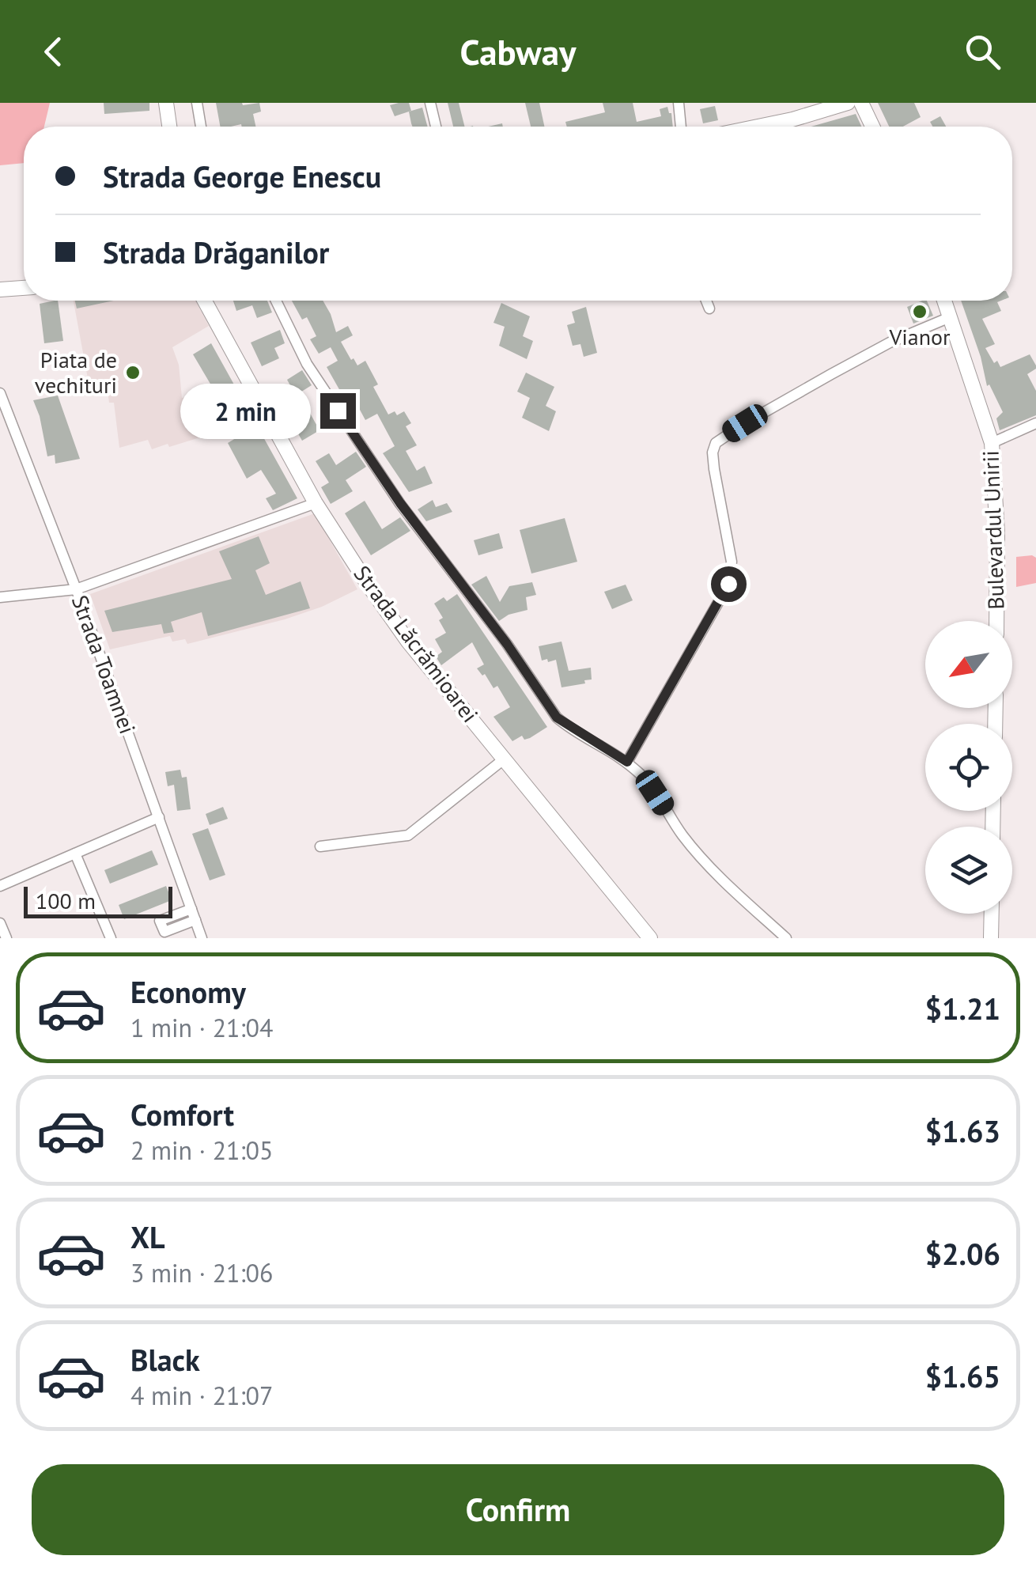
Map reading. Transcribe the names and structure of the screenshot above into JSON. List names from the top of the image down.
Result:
{
  "streets": {
    "main road": ["Bulevardul Unirii", "Strada Lăcrămioarei"],
    "street": ["Strada Toamnei"]
  },
  "places": ["Vianor", "Piata de vechituri"],
  "scale_bar": "100 m",
  "north": "bottom left",
  "page": {
    "header": "Cabway",
    "banner": ["Strada George Enescu", "Strada Drăganilor"],
    "bubble": "2 min",
    "scale": "100 m",
    "list": [
      {
        "name": "Economy",
        "note": "1 min · 21:04",
        "value": "$1.21"
      },
      {
        "name": "Comfort",
        "note": "2 min · 21:05",
        "value": "$1.63"
      },
      {
        "name": "XL",
        "note": "3 min · 21:06",
        "value": "$2.06"
      },
      {
        "name": "Black",
        "note": "4 min · 21:07",
        "value": "$1.65"
      }
    ],
    "buttons": "Confirm"
  }
}
